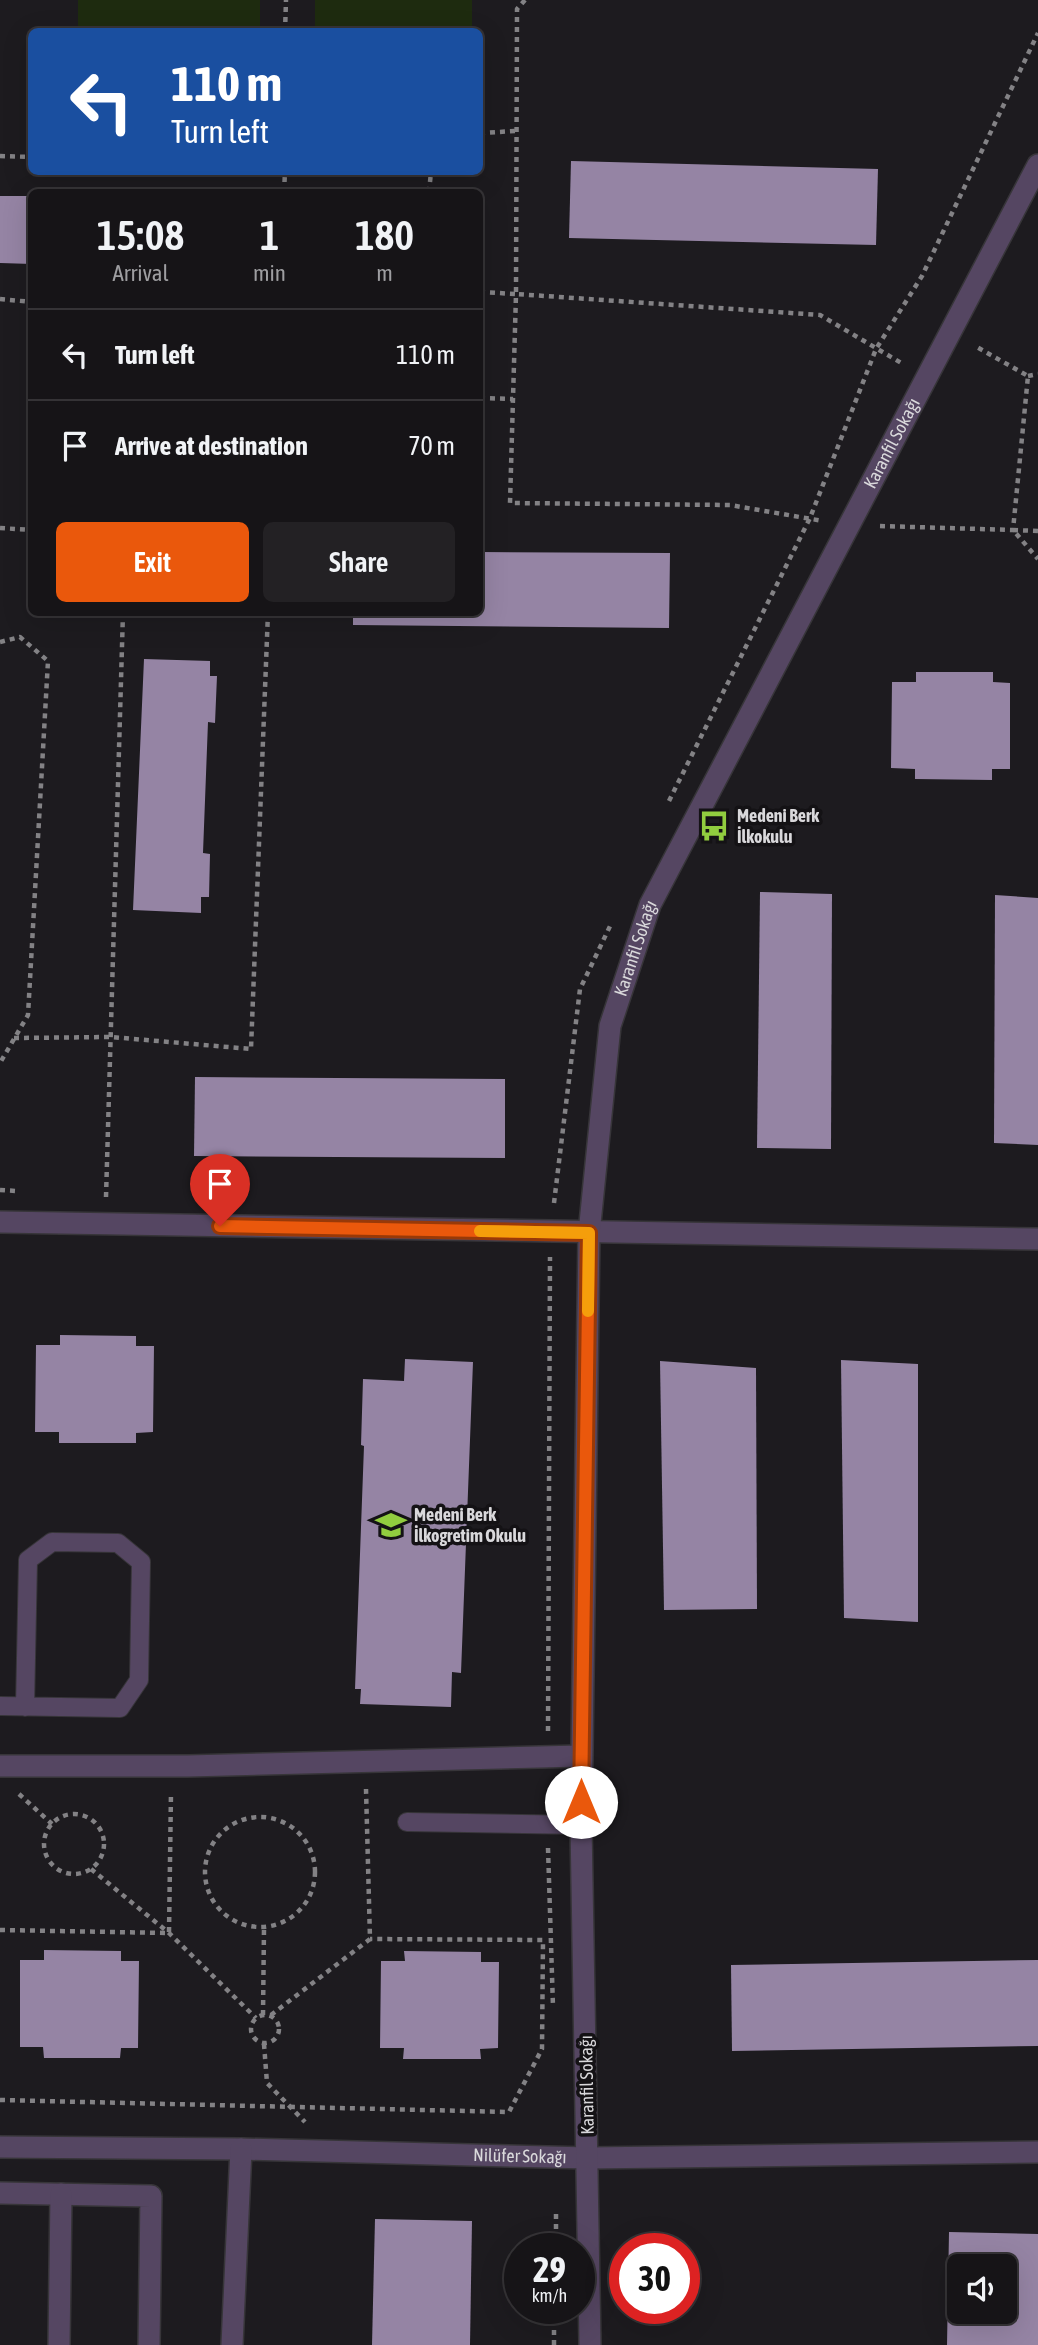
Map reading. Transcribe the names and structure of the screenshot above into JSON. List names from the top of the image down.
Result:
{
  "streets": {
    "street": ["Karanfil Sokağı", "Nilüfer Sokağı"]
  },
  "crossings": [
    ["Karanfil Sokağı", "Nilüfer Sokağı"]
  ],
  "places": {
    "bus stop": ["Medeni Berk İlkokulu"],
    "school or university": ["Medeni Berk İlkogretim Okulu"]
  },
  "page": {
    "turn": ["110 m", "Turn left"],
    "eta": [
      "15:08",
      "Arrival",
      "1",
      "min",
      "180",
      "m"
    ],
    "list": [
      {
        "name": "Turn left",
        "value": "110 m"
      },
      {
        "name": "Arrive at destination",
        "value": "70 m"
      }
    ],
    "buttons": ["Exit", "Share"],
    "speed": "29 km/h",
    "limit": "30"
  }
}
